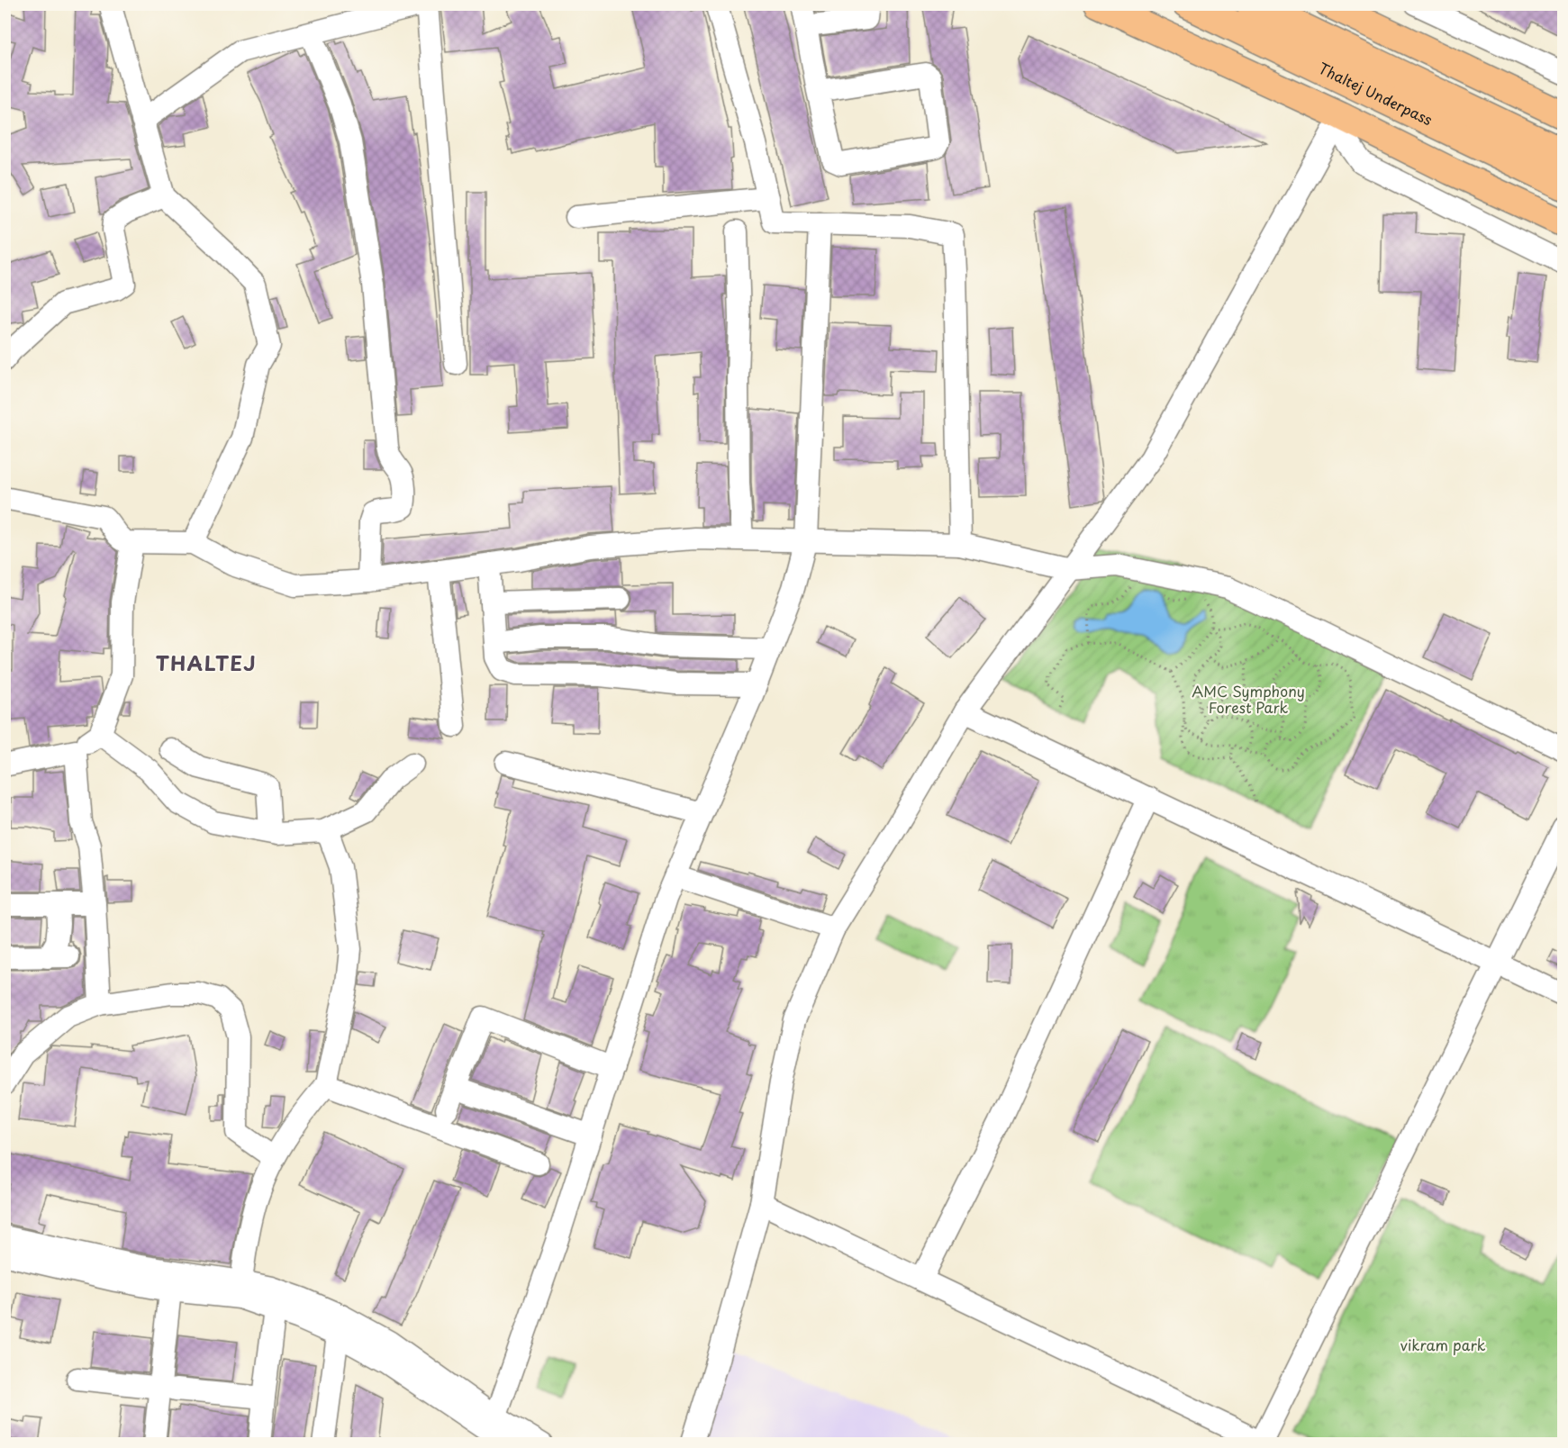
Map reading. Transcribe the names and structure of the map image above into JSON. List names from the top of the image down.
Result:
{
  "streets": {
    "highway": ["Thaltej Underpass"]
  },
  "districts": ["THALTEJ"],
  "parks": ["AMC Symphony Forest Park", "vikram park"]
}
